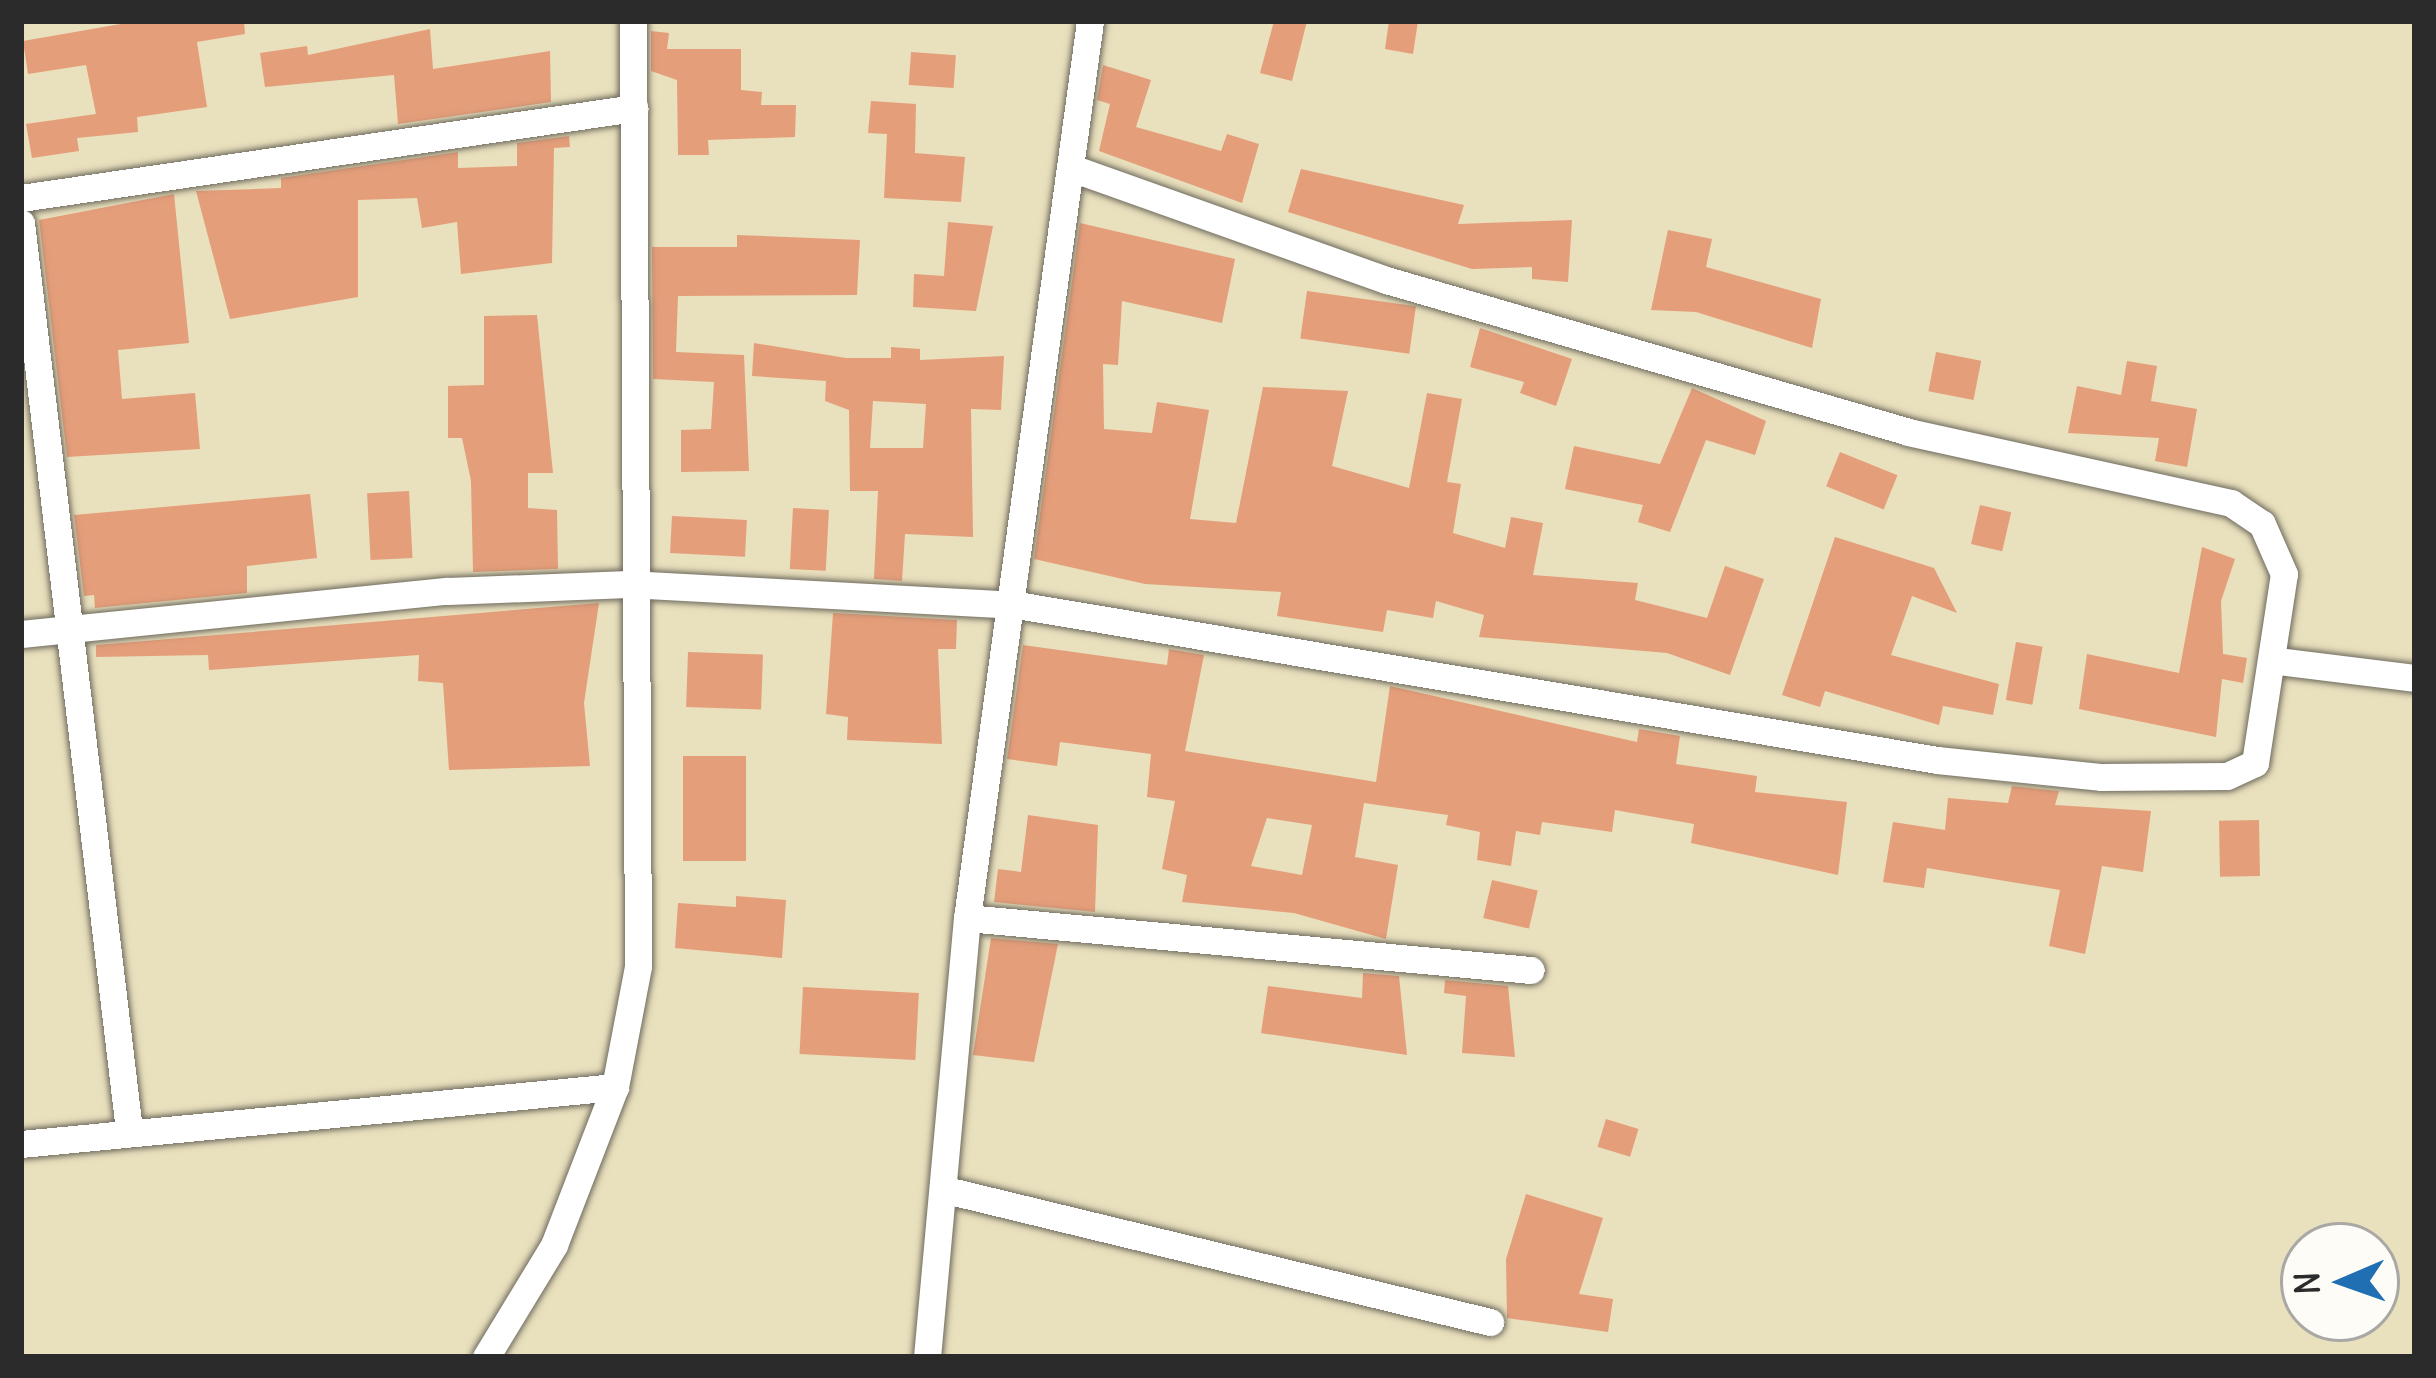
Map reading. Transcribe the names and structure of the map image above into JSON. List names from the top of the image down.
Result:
{
  "north": "left"
}
